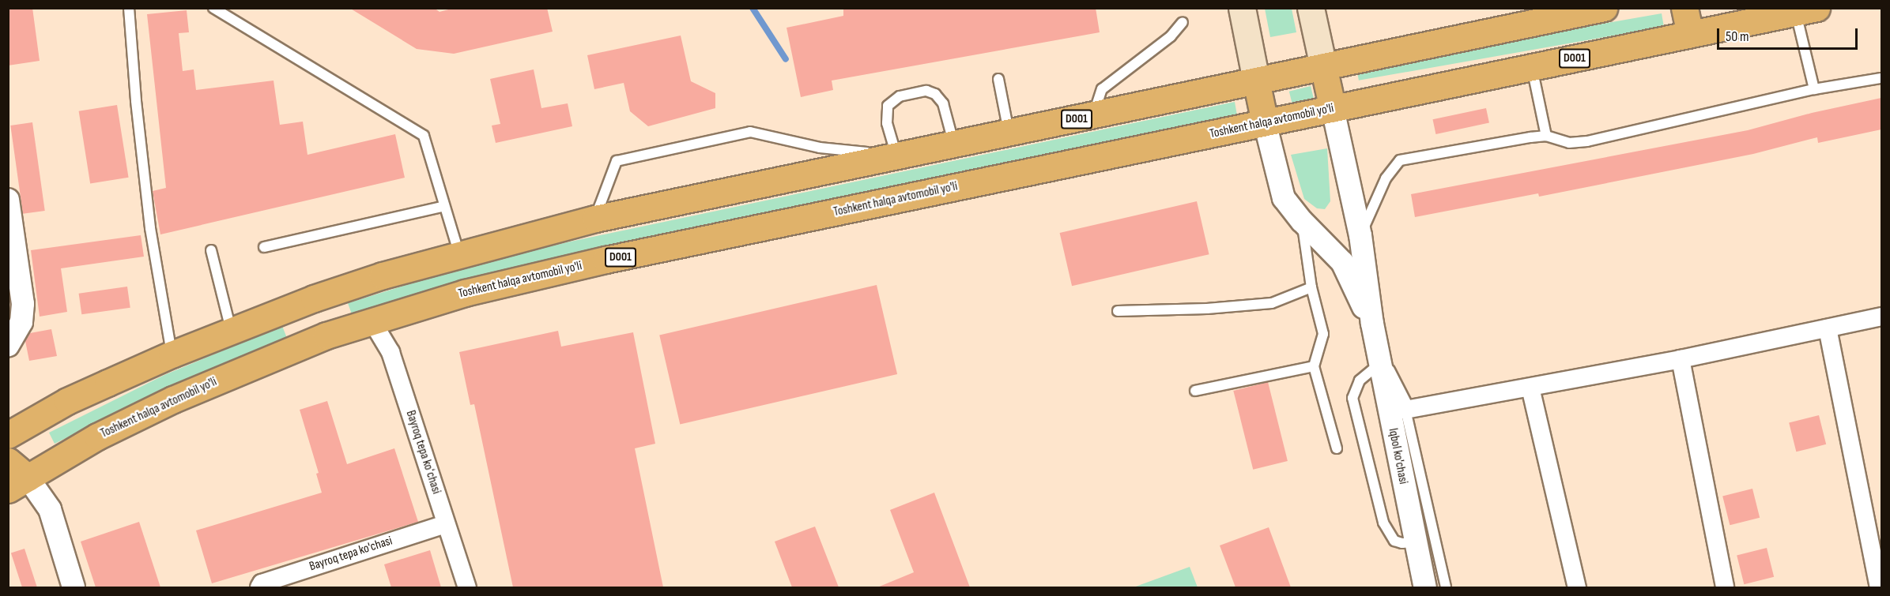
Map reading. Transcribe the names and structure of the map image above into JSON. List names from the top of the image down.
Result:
{
  "streets": {
    "highway": ["D001", "Toshkent halqa avtomobil yo'li"],
    "street": ["Bayroq tepa koʻchasi", "Iqbol ko'chasi", "Bayroq tepa ko'chasi"]
  },
  "crossings": [
    ["Toshkent halqa avtomobil yo'li", "Bayroq tepa koʻchasi"],
    ["Toshkent halqa avtomobil yo'li", "Iqbol ko'chasi"],
    ["Bayroq tepa koʻchasi", "Bayroq tepa ko'chasi"]
  ],
  "scale_bar": "50 m"
}
